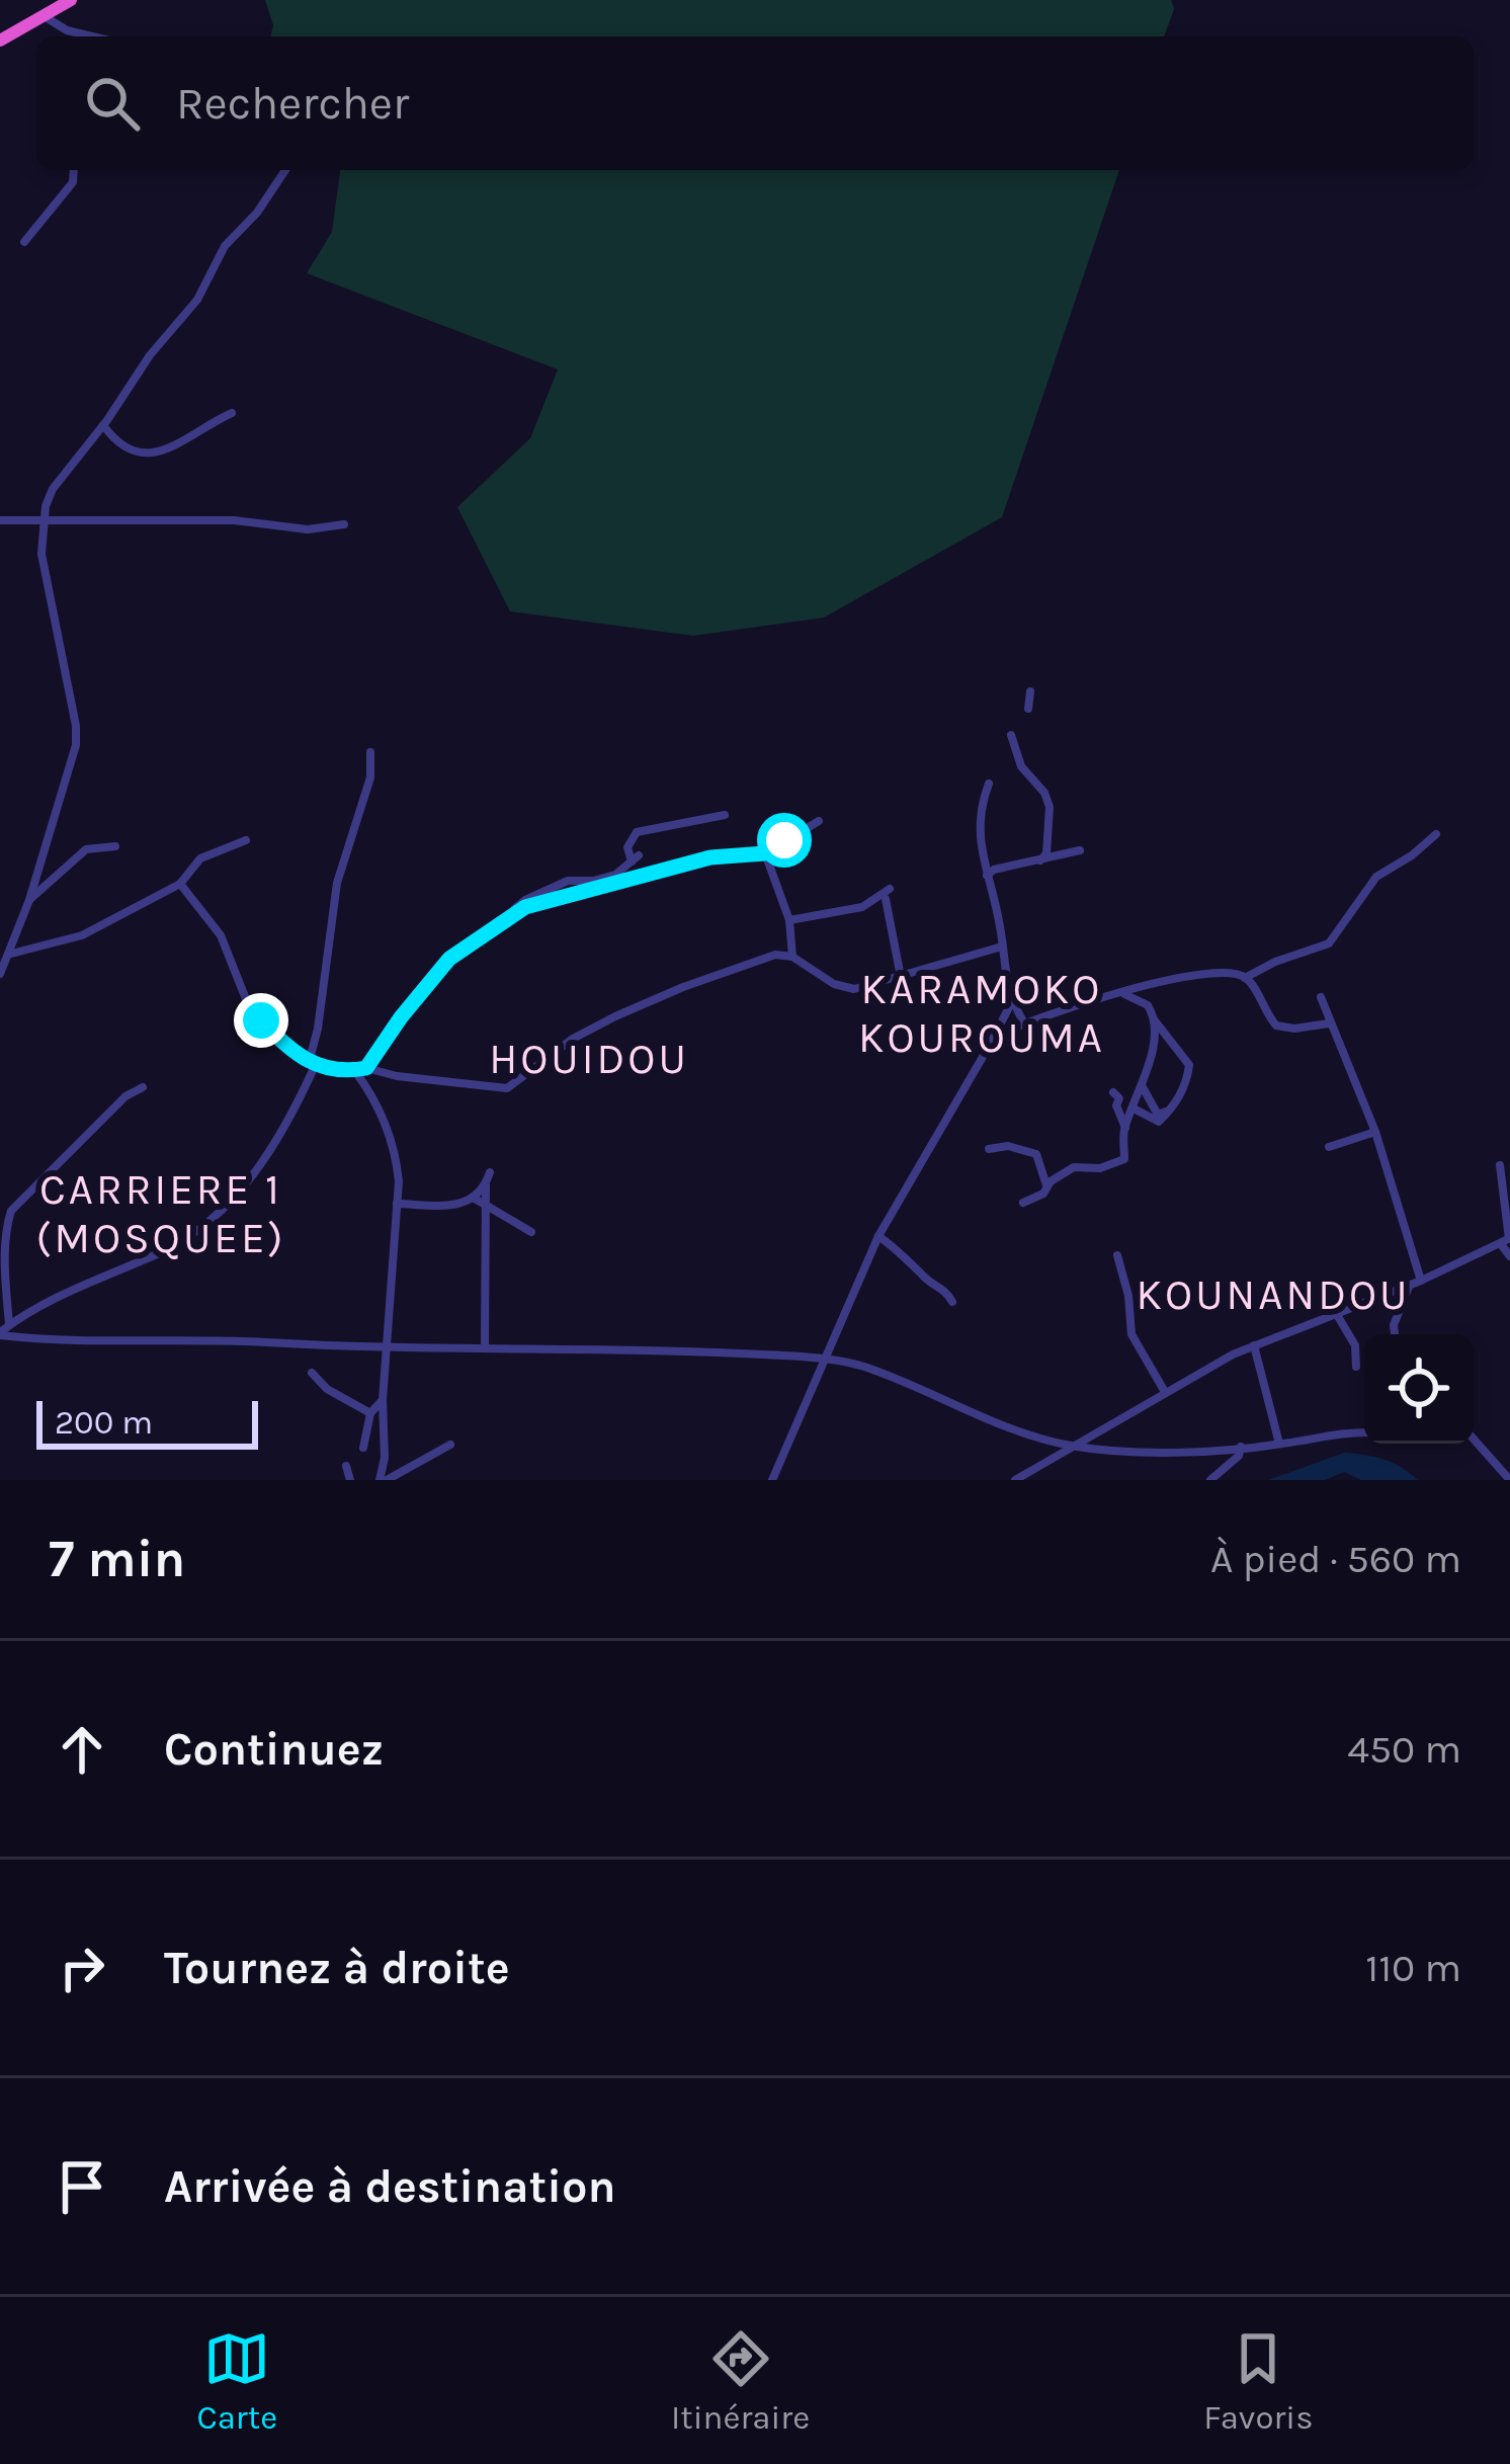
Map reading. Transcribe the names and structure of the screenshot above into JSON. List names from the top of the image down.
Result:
{
  "districts": [
    "KARAMOKO KOUROUMA",
    "HOUIDOU",
    "CARRIERE 1 (MOSQUEE)",
    "KOUNANDOU"
  ],
  "scale_bar": "200 m",
  "page": {
    "search": "Rechercher",
    "scale": "200 m",
    "heading": ["7 min", "À pied · 560 m"],
    "list": [
      ["Continuez", "450 m"],
      ["Tournez à droite", "110 m"],
      "Arrivée à destination"
    ],
    "nav": ["Carte", "Itinéraire", "Favoris"]
  }
}
